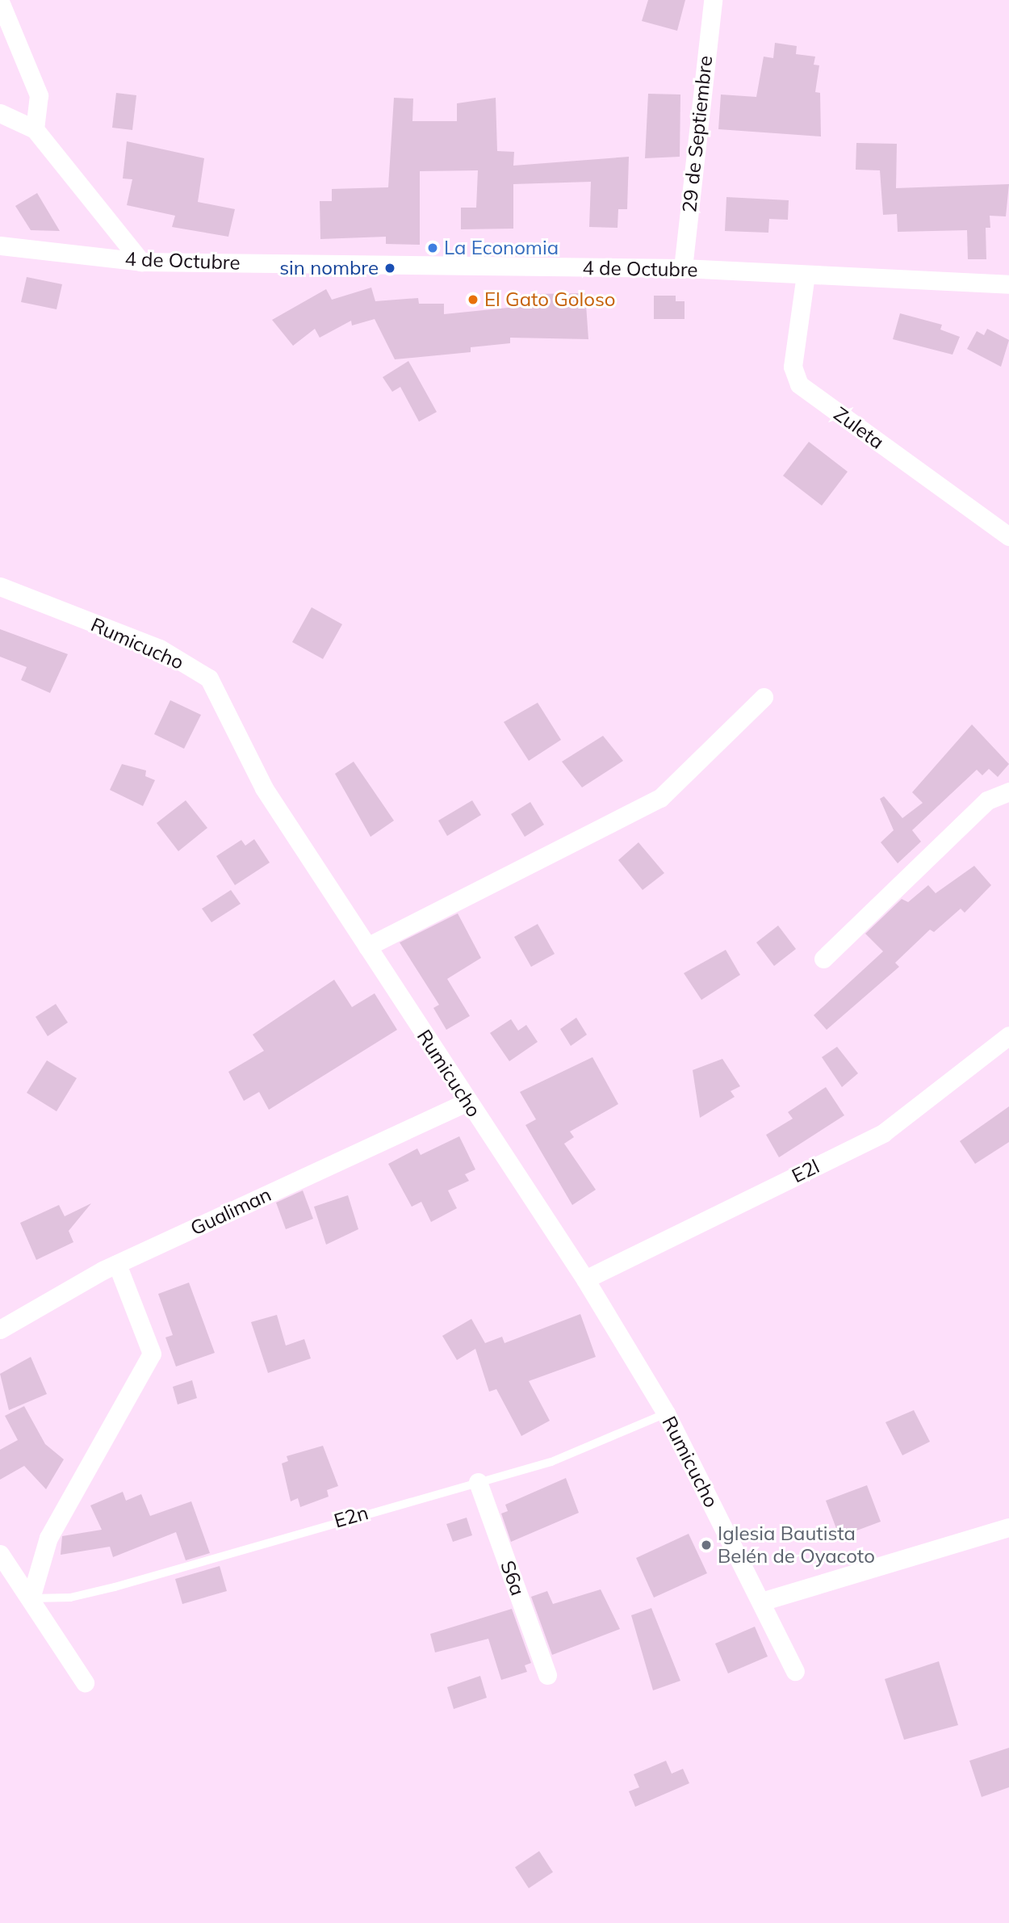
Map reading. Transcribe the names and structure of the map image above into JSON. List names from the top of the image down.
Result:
{
  "streets": {
    "street": [
      "29 de Septiembre",
      "4 de Octubre",
      "Zuleta",
      "Rumicucho",
      "E2l",
      "Gualiman",
      "S6a"
    ],
    "lane": ["E2n"]
  },
  "crossings": [
    ["29 de Septiembre", "4 de Octubre"],
    ["4 de Octubre", "Zuleta"],
    ["Rumicucho", "E2l"],
    ["Rumicucho", "Gualiman"],
    ["Rumicucho", "E2n"],
    ["E2n", "S6a"]
  ],
  "places": [
    "La Economia",
    "sin nombre",
    "El Gato Goloso",
    "Iglesia Bautista Belén de Oyacoto"
  ]
}
